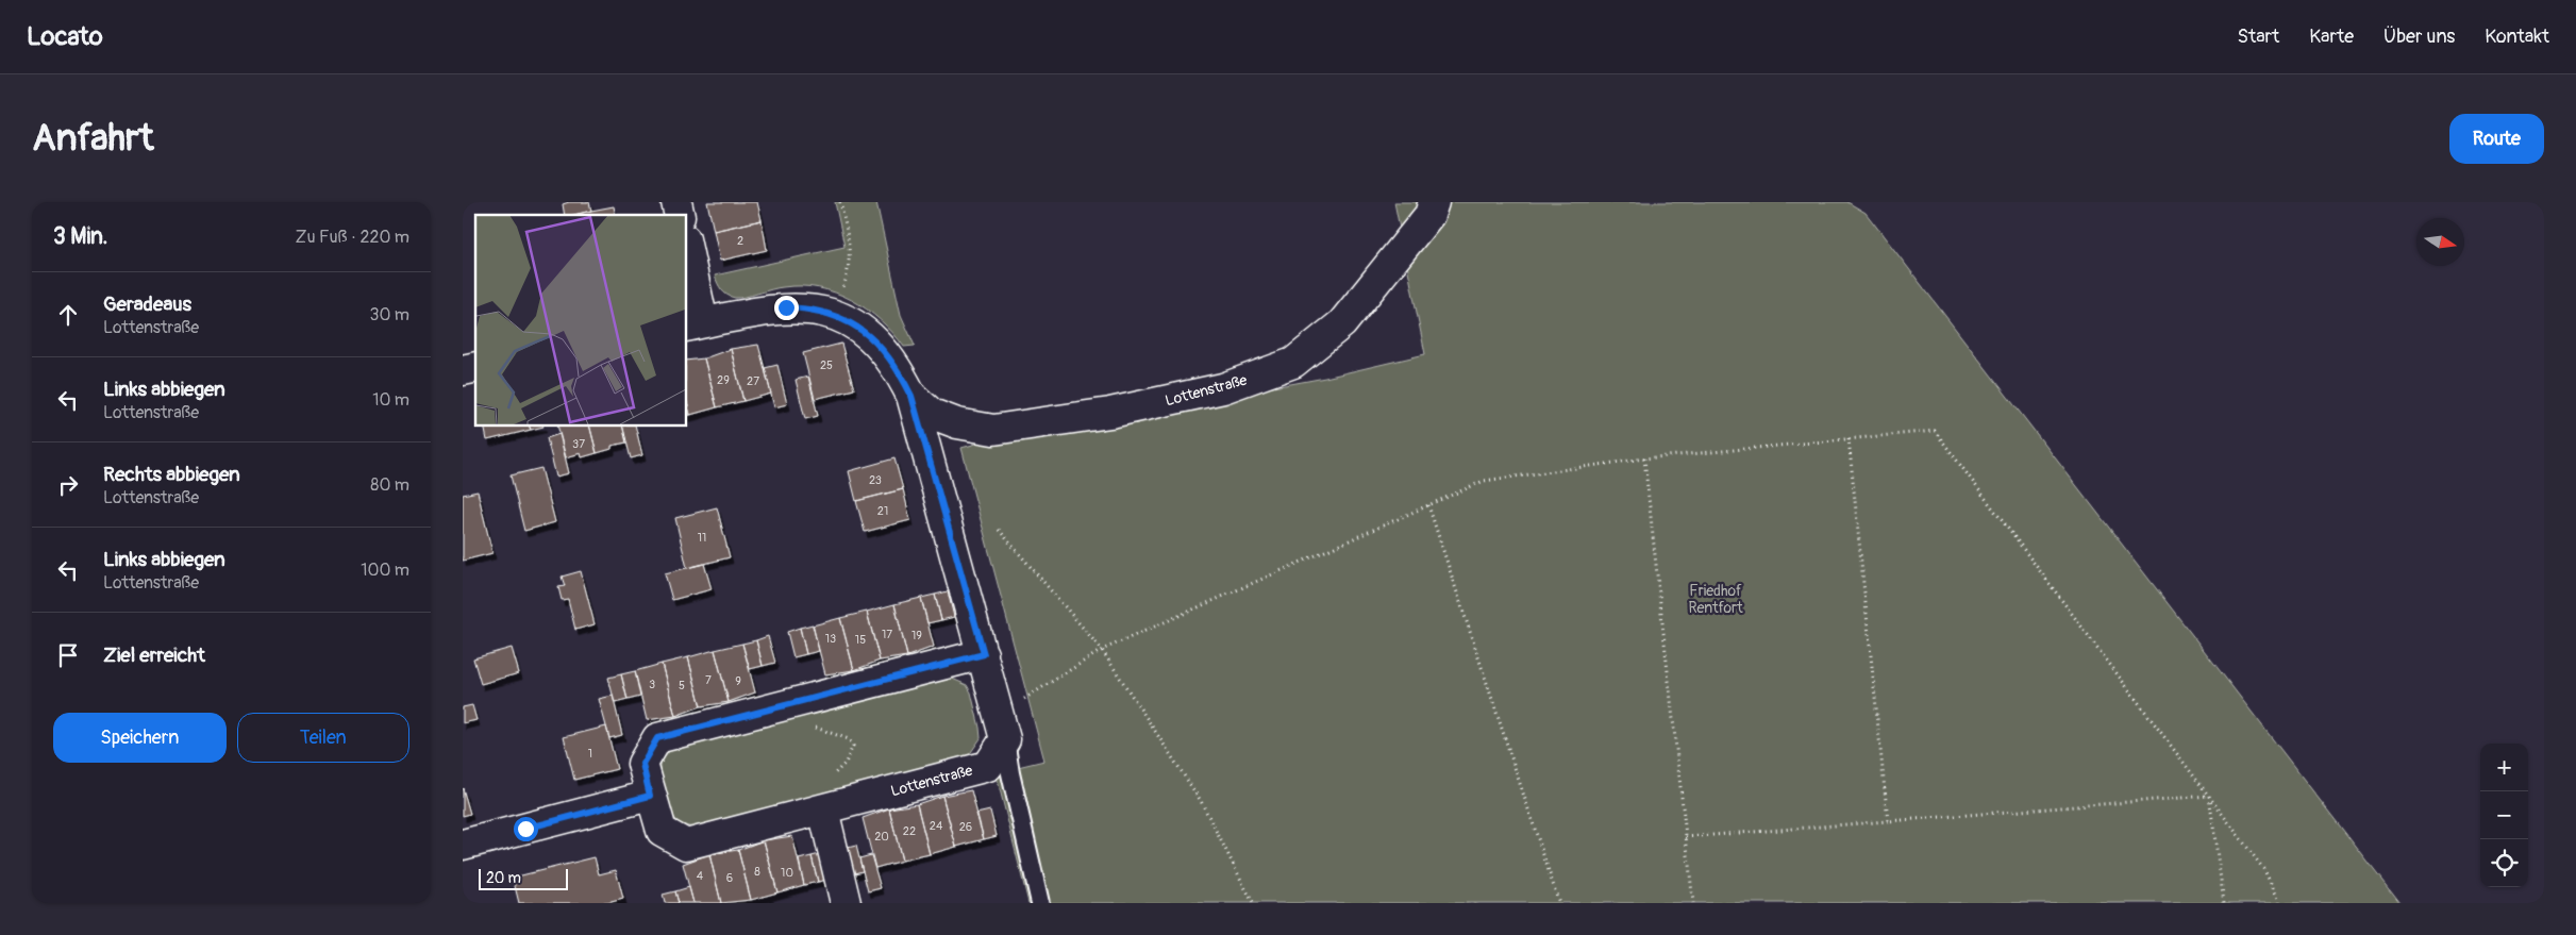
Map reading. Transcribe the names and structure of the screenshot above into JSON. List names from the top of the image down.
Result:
{
  "streets": {
    "street": ["Lottenstraße"]
  },
  "parks": ["Friedhof Rentfort"],
  "house_numbers": [
    "2",
    "25",
    "29",
    "27",
    "37",
    "23",
    "21",
    "11",
    "17",
    "19",
    "13",
    "15",
    "7",
    "9",
    "3",
    "5",
    "1",
    "24",
    "26",
    "22",
    "20",
    "8",
    "10",
    "4",
    "6"
  ],
  "scale_bar": "20 m",
  "north": "right",
  "page": {
    "header": "Locato",
    "nav": [
      "Start",
      "Karte",
      "Über uns",
      "Kontakt"
    ],
    "buttons": [
      "Route",
      ["Speichern", "Teilen"]
    ],
    "title": "Anfahrt",
    "heading": ["3 Min.", "Zu Fuß · 220 m"],
    "list": [
      ["Geradeaus", "Lottenstraße", "30 m"],
      ["Links abbiegen", "Lottenstraße", "10 m"],
      ["Rechts abbiegen", "Lottenstraße", "80 m"],
      ["Links abbiegen", "Lottenstraße", "100 m"],
      "Ziel erreicht"
    ],
    "map_buttons": ["+", "−"],
    "scale": "20 m"
  }
}
